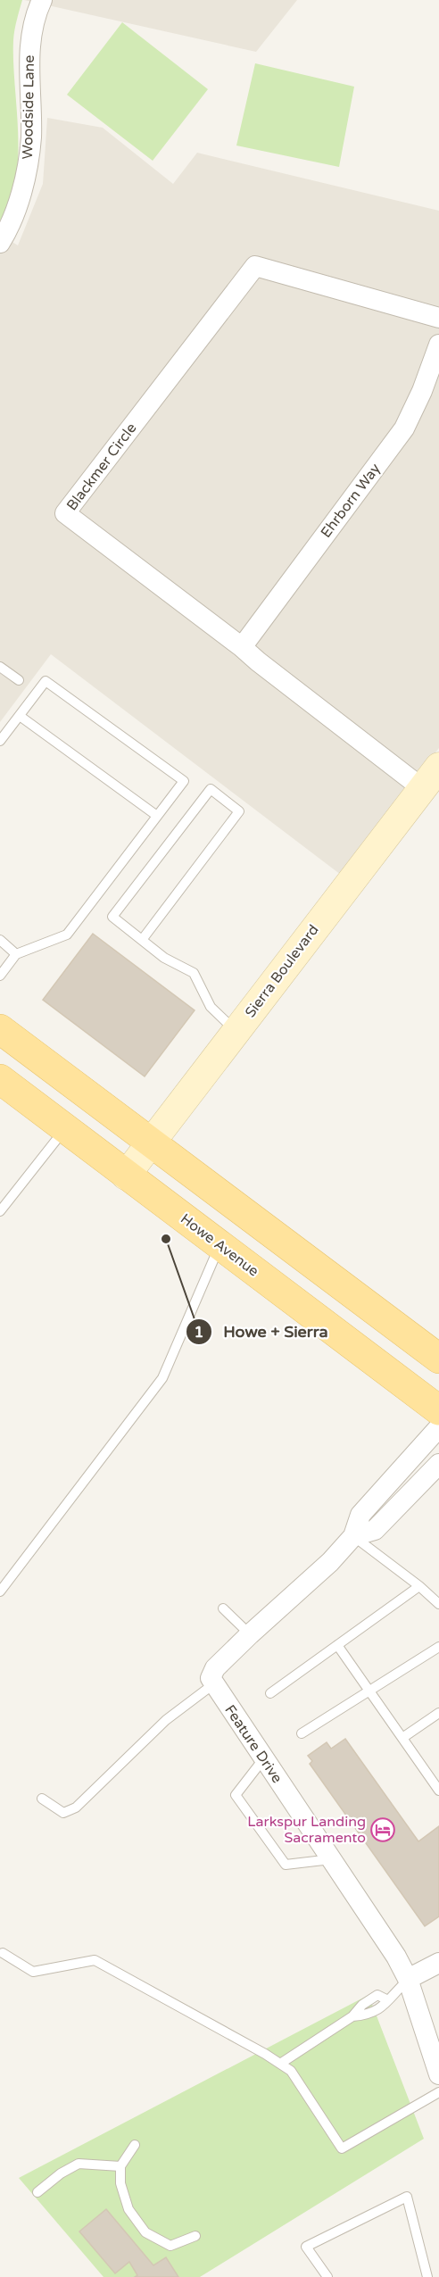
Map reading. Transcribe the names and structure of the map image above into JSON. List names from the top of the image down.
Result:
{
  "streets": {
    "main road": ["Howe Avenue"],
    "street": [
      "Woodside Lane",
      "Blackmer Circle",
      "Ehrborn Way",
      "Sierra Boulevard",
      "Feature Drive"
    ]
  },
  "crossings": [
    ["Blackmer Circle", "Ehrborn Way"],
    ["Blackmer Circle", "Sierra Boulevard"],
    ["Sierra Boulevard", "Howe Avenue"]
  ],
  "places": {
    "other": ["Howe + Sierra"],
    "hotel": ["Larkspur Landing Sacramento"]
  }
}
